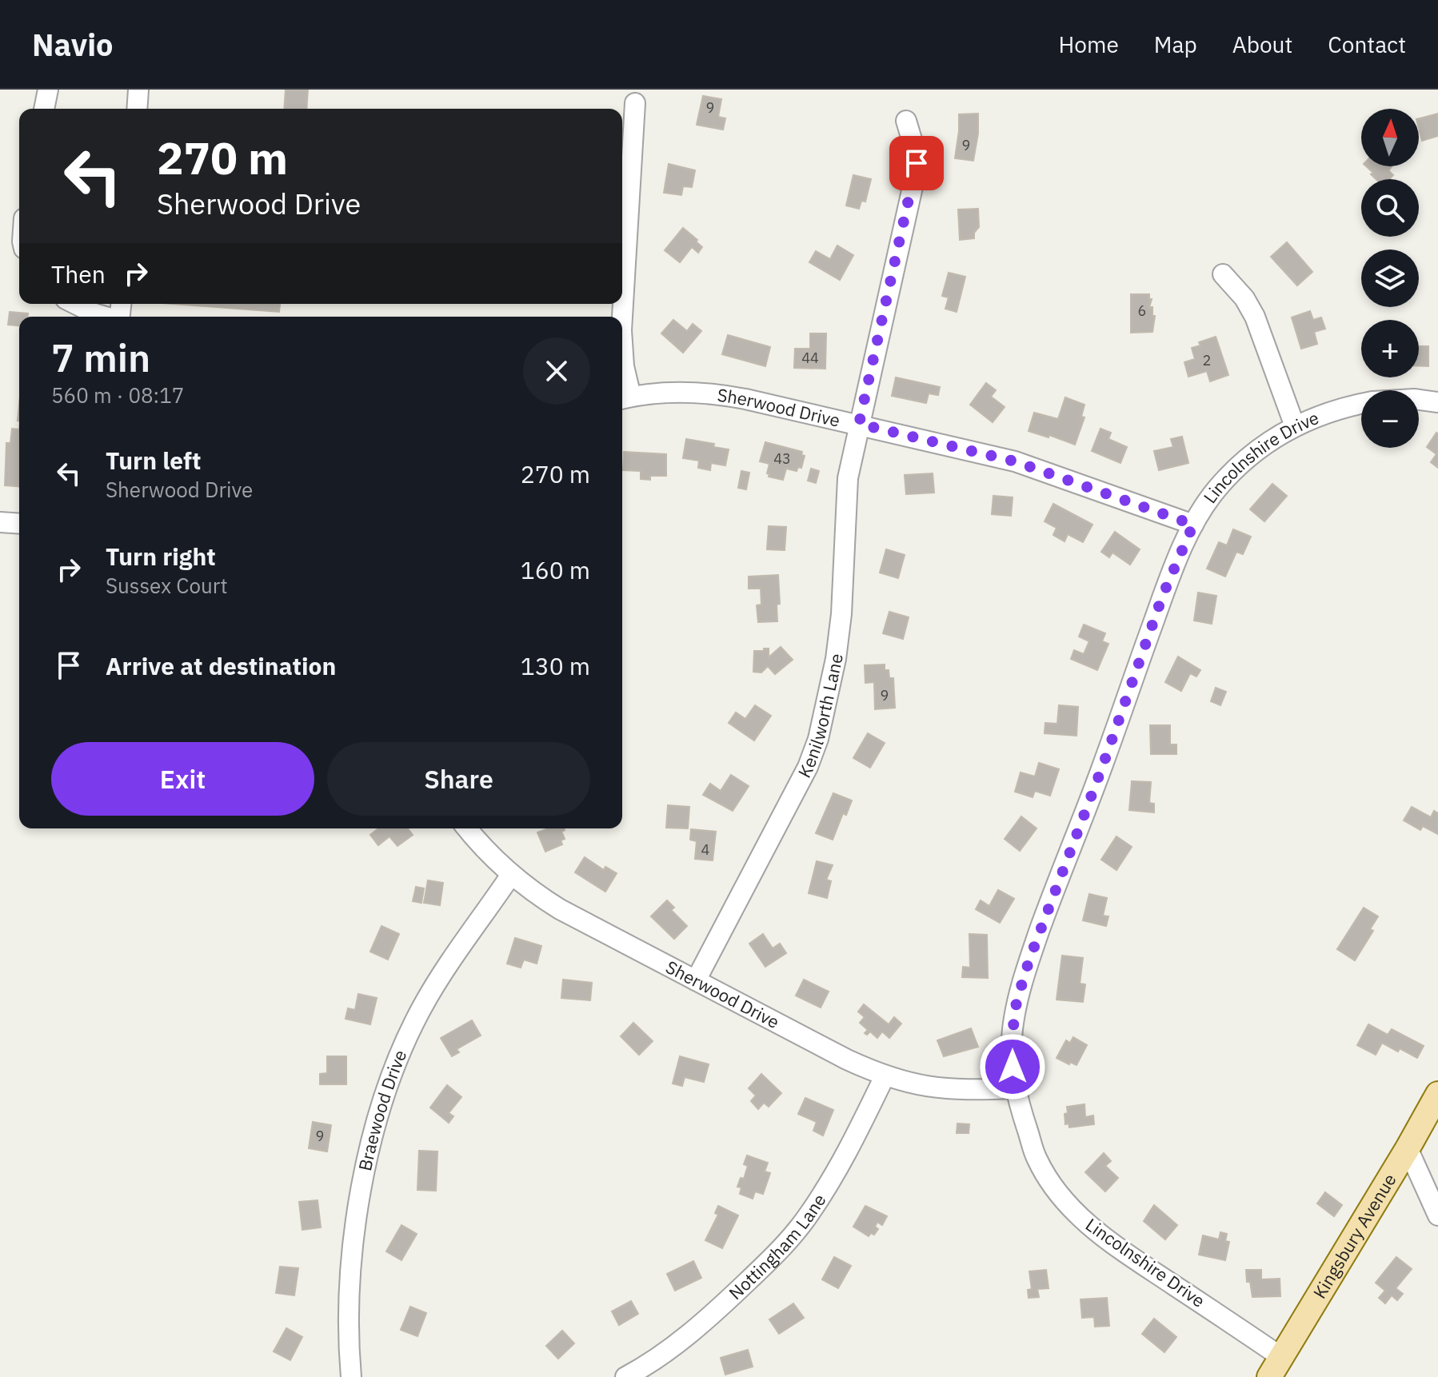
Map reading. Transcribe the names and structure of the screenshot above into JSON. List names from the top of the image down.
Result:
{
  "streets": {
    "main road": ["Kingsbury Avenue"],
    "street": [
      "Sherwood Drive",
      "Lincolnshire Drive",
      "Kenilworth Lane",
      "Braewood Drive",
      "Nottingham Lane"
    ]
  },
  "crossings": [
    ["Sherwood Drive", "Lincolnshire Drive"],
    ["Sherwood Drive", "Kenilworth Lane"],
    ["Sherwood Drive", "Braewood Drive"],
    ["Sherwood Drive", "Nottingham Lane"],
    ["Lincolnshire Drive", "Kingsbury Avenue"]
  ],
  "house_numbers": [
    "9",
    "9",
    "6",
    "44",
    "2",
    "43",
    "9",
    "4",
    "9"
  ],
  "north": "top",
  "page": {
    "header": "Navio",
    "nav": [
      "Home",
      "Map",
      "About",
      "Contact"
    ],
    "map_buttons": ["+", "−"],
    "turn": ["270 m", "Sherwood Drive"],
    "then": "Then",
    "heading": ["7 min", "560 m · 08:17"],
    "list": [
      {
        "name": "Turn left",
        "note": "Sherwood Drive",
        "value": "270 m"
      },
      {
        "name": "Turn right",
        "note": "Sussex Court",
        "value": "160 m"
      },
      {
        "name": "Arrive at destination",
        "value": "130 m"
      }
    ],
    "buttons": ["Exit", "Share"]
  }
}
